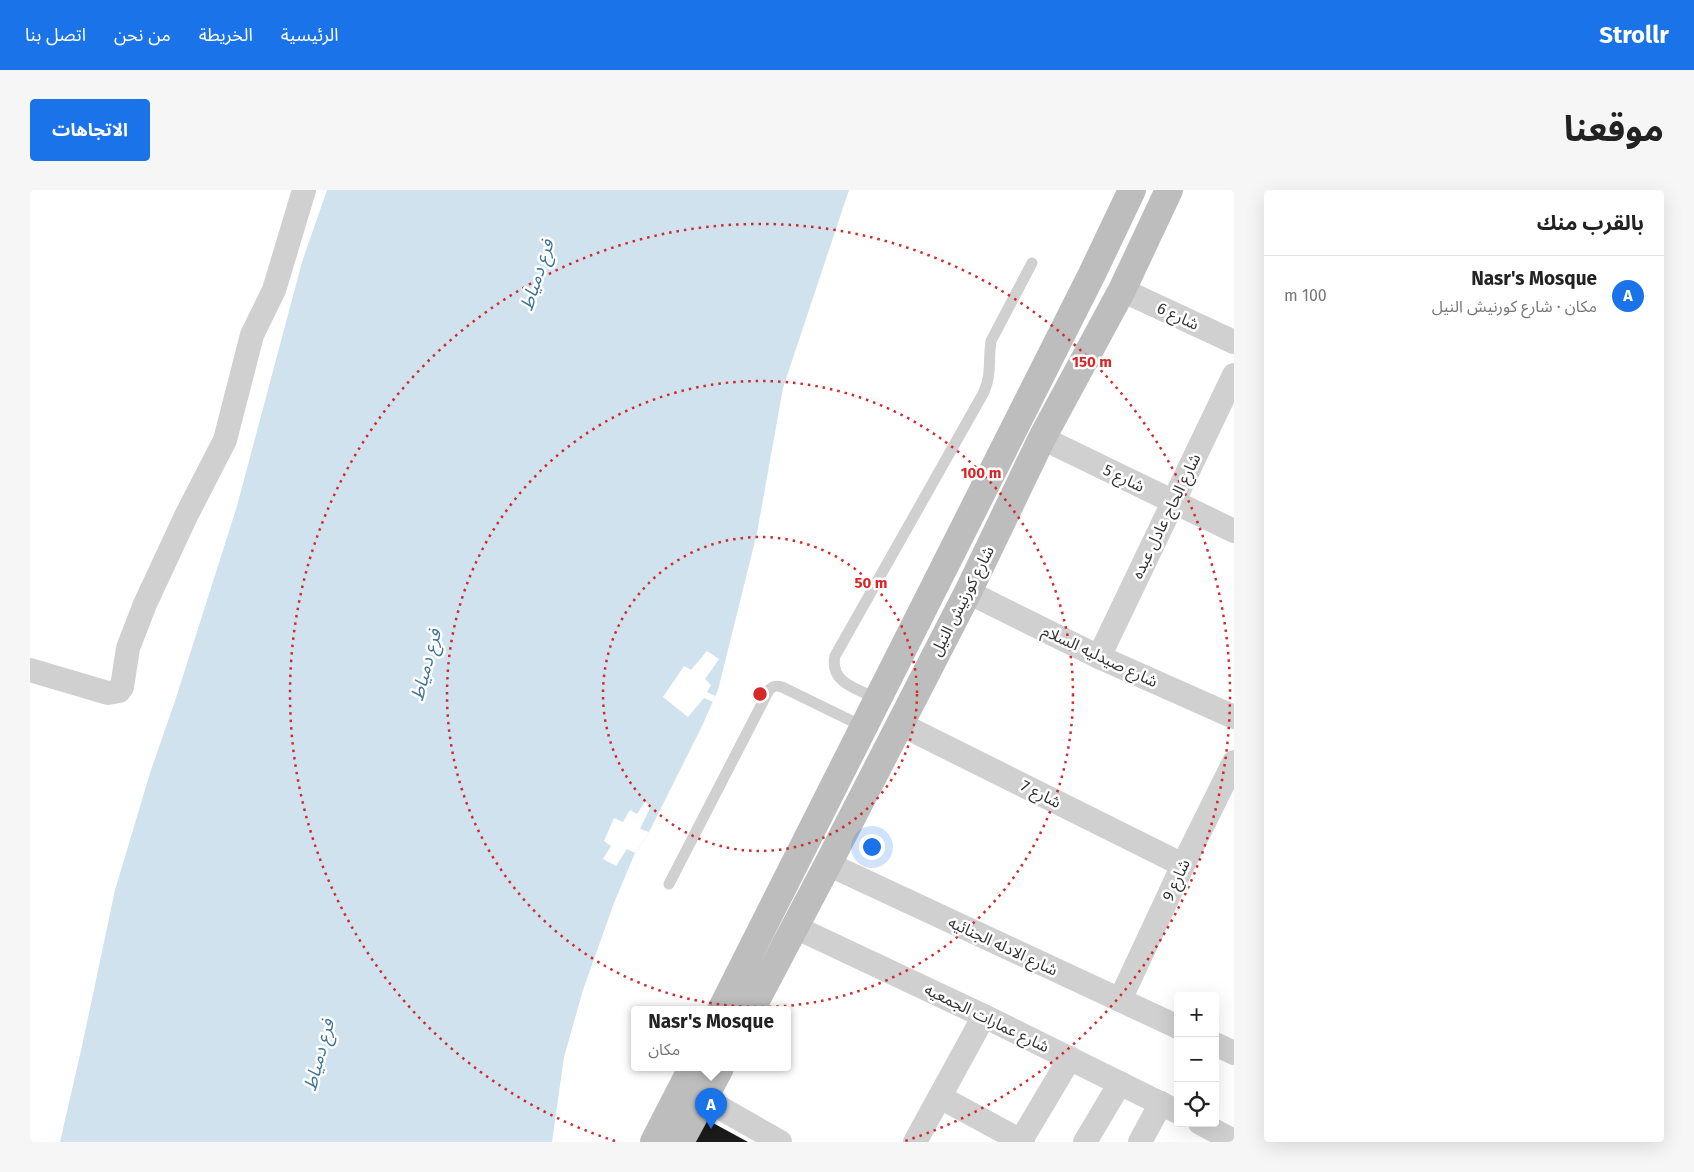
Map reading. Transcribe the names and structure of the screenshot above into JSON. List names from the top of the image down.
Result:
{
  "streets": {
    "main road": ["شارع كورنيش النيل"],
    "street": [
      "شارع 6",
      "شارع 5",
      "شارع الحاج عادل عبده",
      "شارع صيدليه السلام",
      "شارع 7",
      "شارع 9",
      "شارع الادله الجنائيه",
      "شارع عمارات الجمعيه"
    ]
  },
  "crossings": [
    ["شارع 6", "شارع كورنيش النيل"],
    ["شارع 5", "شارع الحاج عادل عبده"],
    ["شارع 5", "شارع كورنيش النيل"],
    ["شارع الحاج عادل عبده", "شارع صيدليه السلام"],
    ["شارع كورنيش النيل", "شارع صيدليه السلام"],
    ["شارع كورنيش النيل", "شارع 7"],
    ["شارع كورنيش النيل", "شارع الادله الجنائيه"],
    ["شارع كورنيش النيل", "شارع عمارات الجمعيه"],
    ["شارع 7", "شارع 9"],
    ["شارع 9", "شارع الادله الجنائيه"]
  ],
  "water": ["فرع دمياط"],
  "page": {
    "header": "Strollr",
    "nav": [
      "الرئيسية",
      "الخريطة",
      "من نحن",
      "اتصل بنا"
    ],
    "title": "موقعنا",
    "buttons": "الاتجاهات",
    "heading": "بالقرب منك",
    "list": [
      {
        "mark": "A",
        "name": "Nasr's Mosque",
        "note": "مكان · شارع كورنيش النيل",
        "value": "100 m"
      }
    ],
    "map_buttons": ["+", "−"],
    "popup": ["Nasr's Mosque", "مكان"],
    "pins": "A"
  },
  "rings": ["150 m", "100 m", "50 m"]
}
